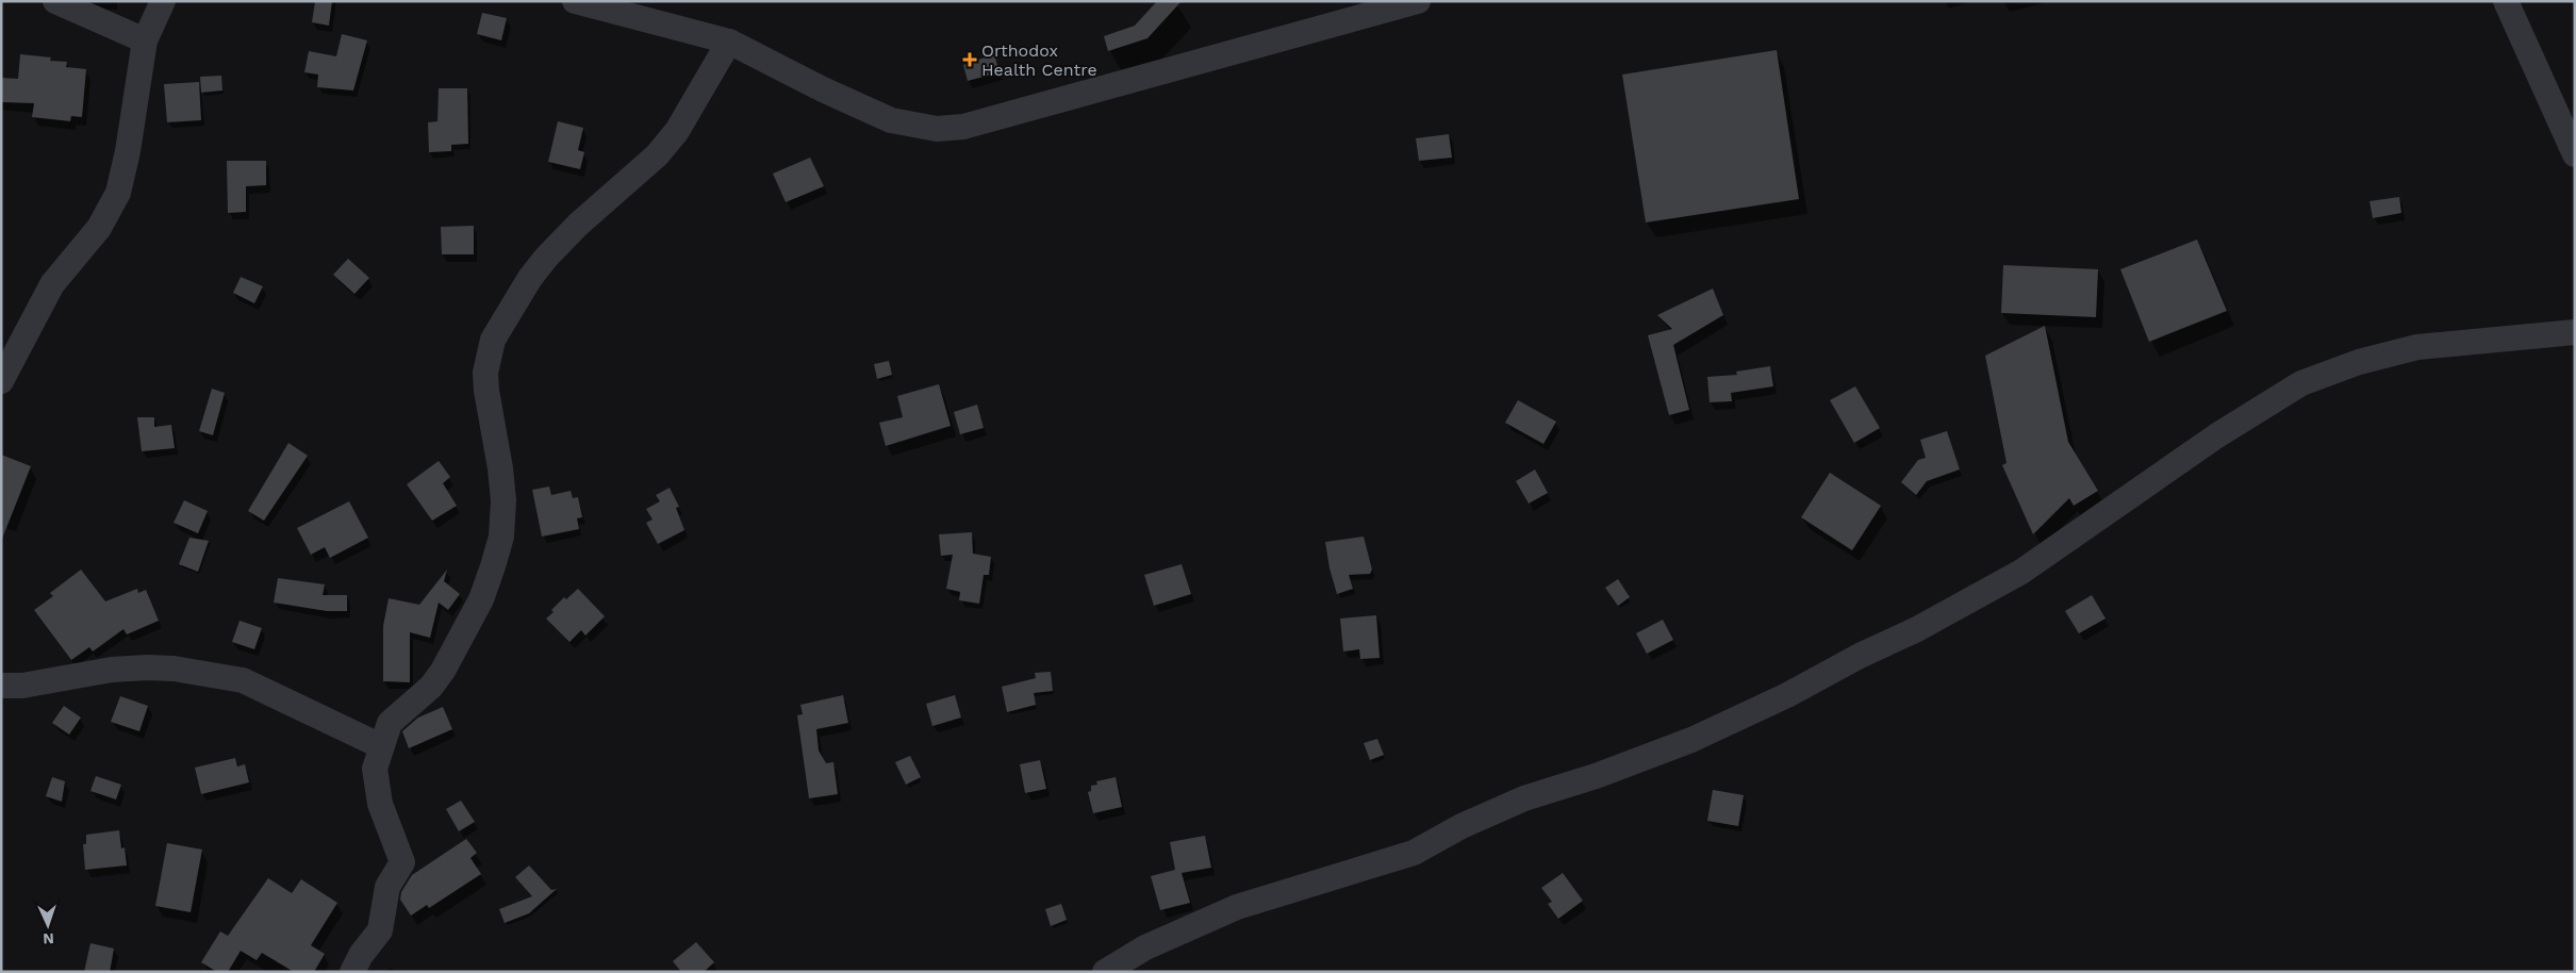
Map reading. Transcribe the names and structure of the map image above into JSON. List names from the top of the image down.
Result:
{
  "places": {
    "health": ["Orthodox Health Centre"]
  },
  "north": "bottom"
}
